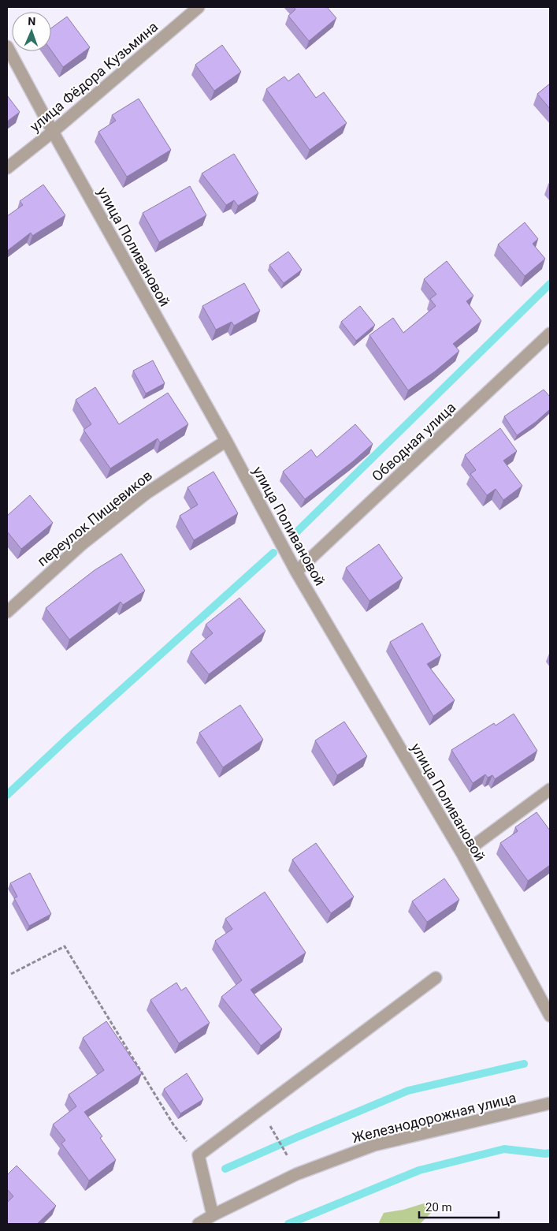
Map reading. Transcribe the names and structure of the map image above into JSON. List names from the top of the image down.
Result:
{
  "streets": {
    "street": [
      "улица Фёдора Кузьмина",
      "улица Поливановой",
      "Обводная улица",
      "переулок Пищевиков",
      "Железнодорожная улица"
    ]
  },
  "crossings": [
    ["улица Фёдора Кузьмина", "улица Поливановой"],
    ["улица Поливановой", "Обводная улица"],
    ["улица Поливановой", "переулок Пищевиков"]
  ],
  "scale_bar": "20 m",
  "north": "top"
}
